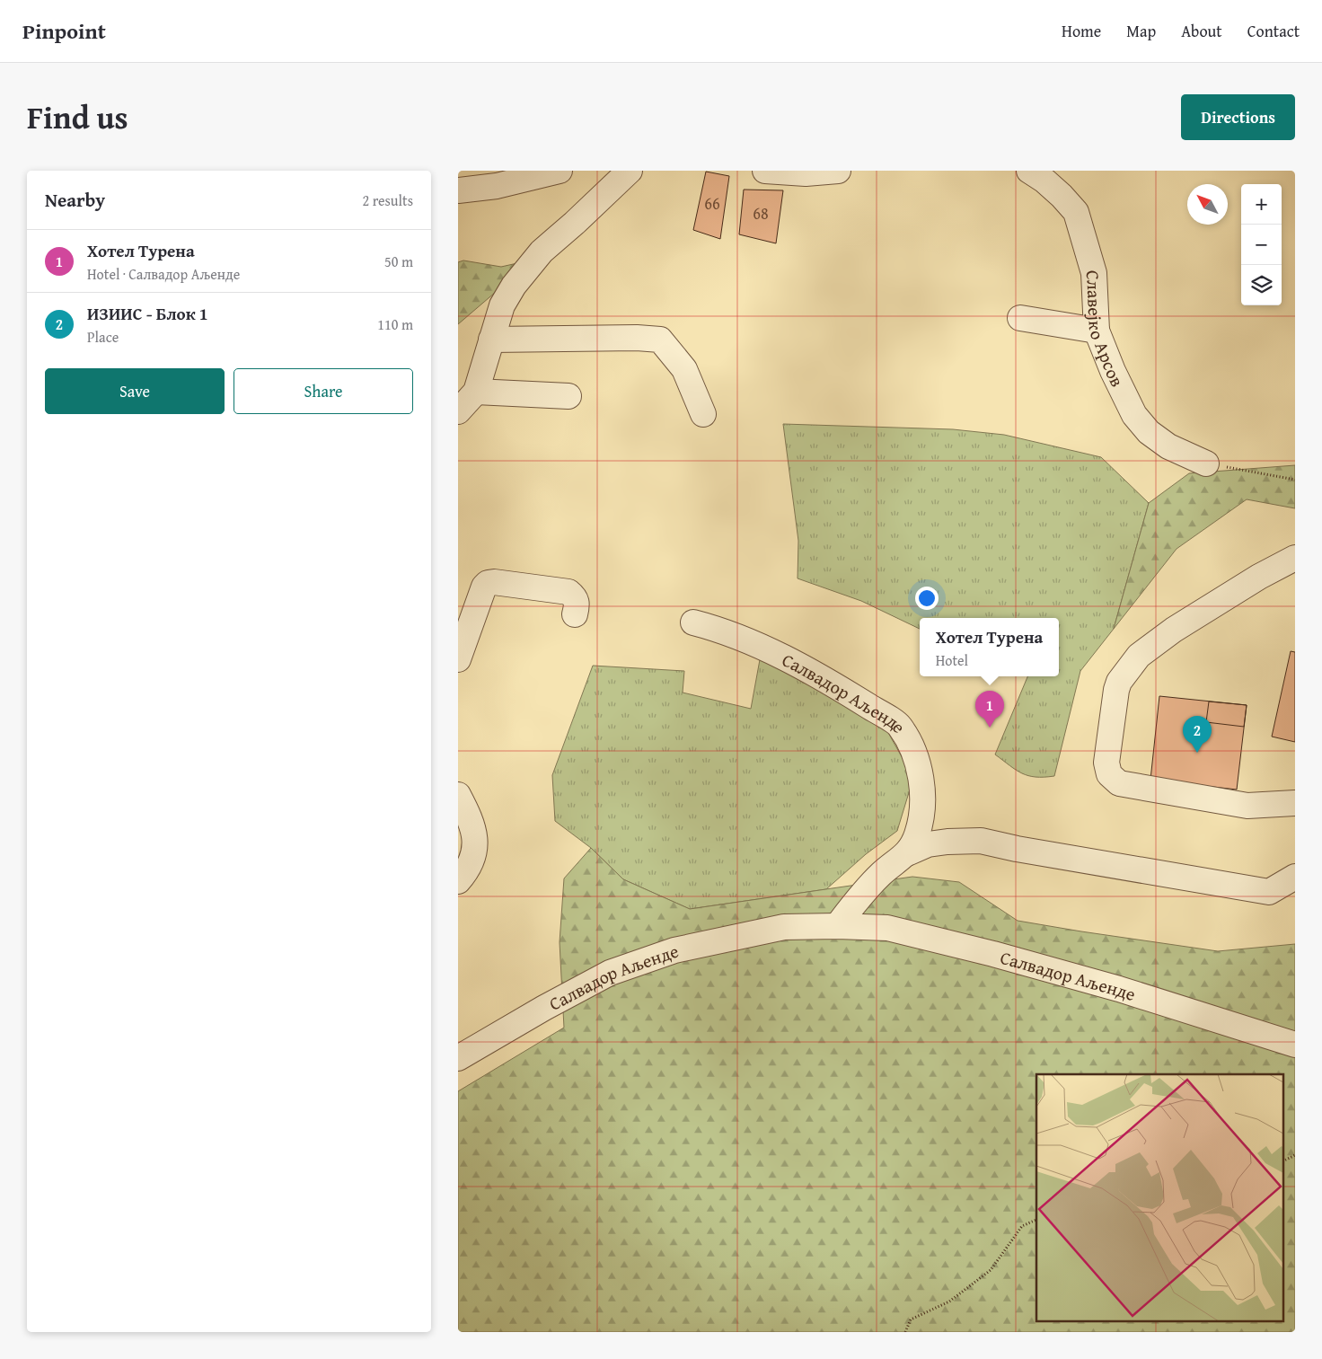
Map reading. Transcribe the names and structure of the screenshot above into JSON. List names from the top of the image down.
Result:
{
  "streets": {
    "street": ["Славејко Арсов", "Салвадор Аљенде"]
  },
  "house_numbers": ["66", "68"],
  "north": "top left",
  "page": {
    "header": "Pinpoint",
    "nav": [
      "Home",
      "Map",
      "About",
      "Contact"
    ],
    "title": "Find us",
    "buttons": [
      "Directions",
      ["Save", "Share"]
    ],
    "heading": ["Nearby", "2 results"],
    "map_buttons": ["+", "−"],
    "list": [
      {
        "mark": "1",
        "name": "Хотел Турена",
        "note": "Hotel · Салвадор Аљенде",
        "value": "50 m"
      },
      {
        "mark": "2",
        "name": "ИЗИИС - Блок 1",
        "note": "Place",
        "value": "110 m"
      }
    ],
    "popup": ["Хотел Турена", "Hotel"],
    "pins": ["1", "2"]
  }
}
